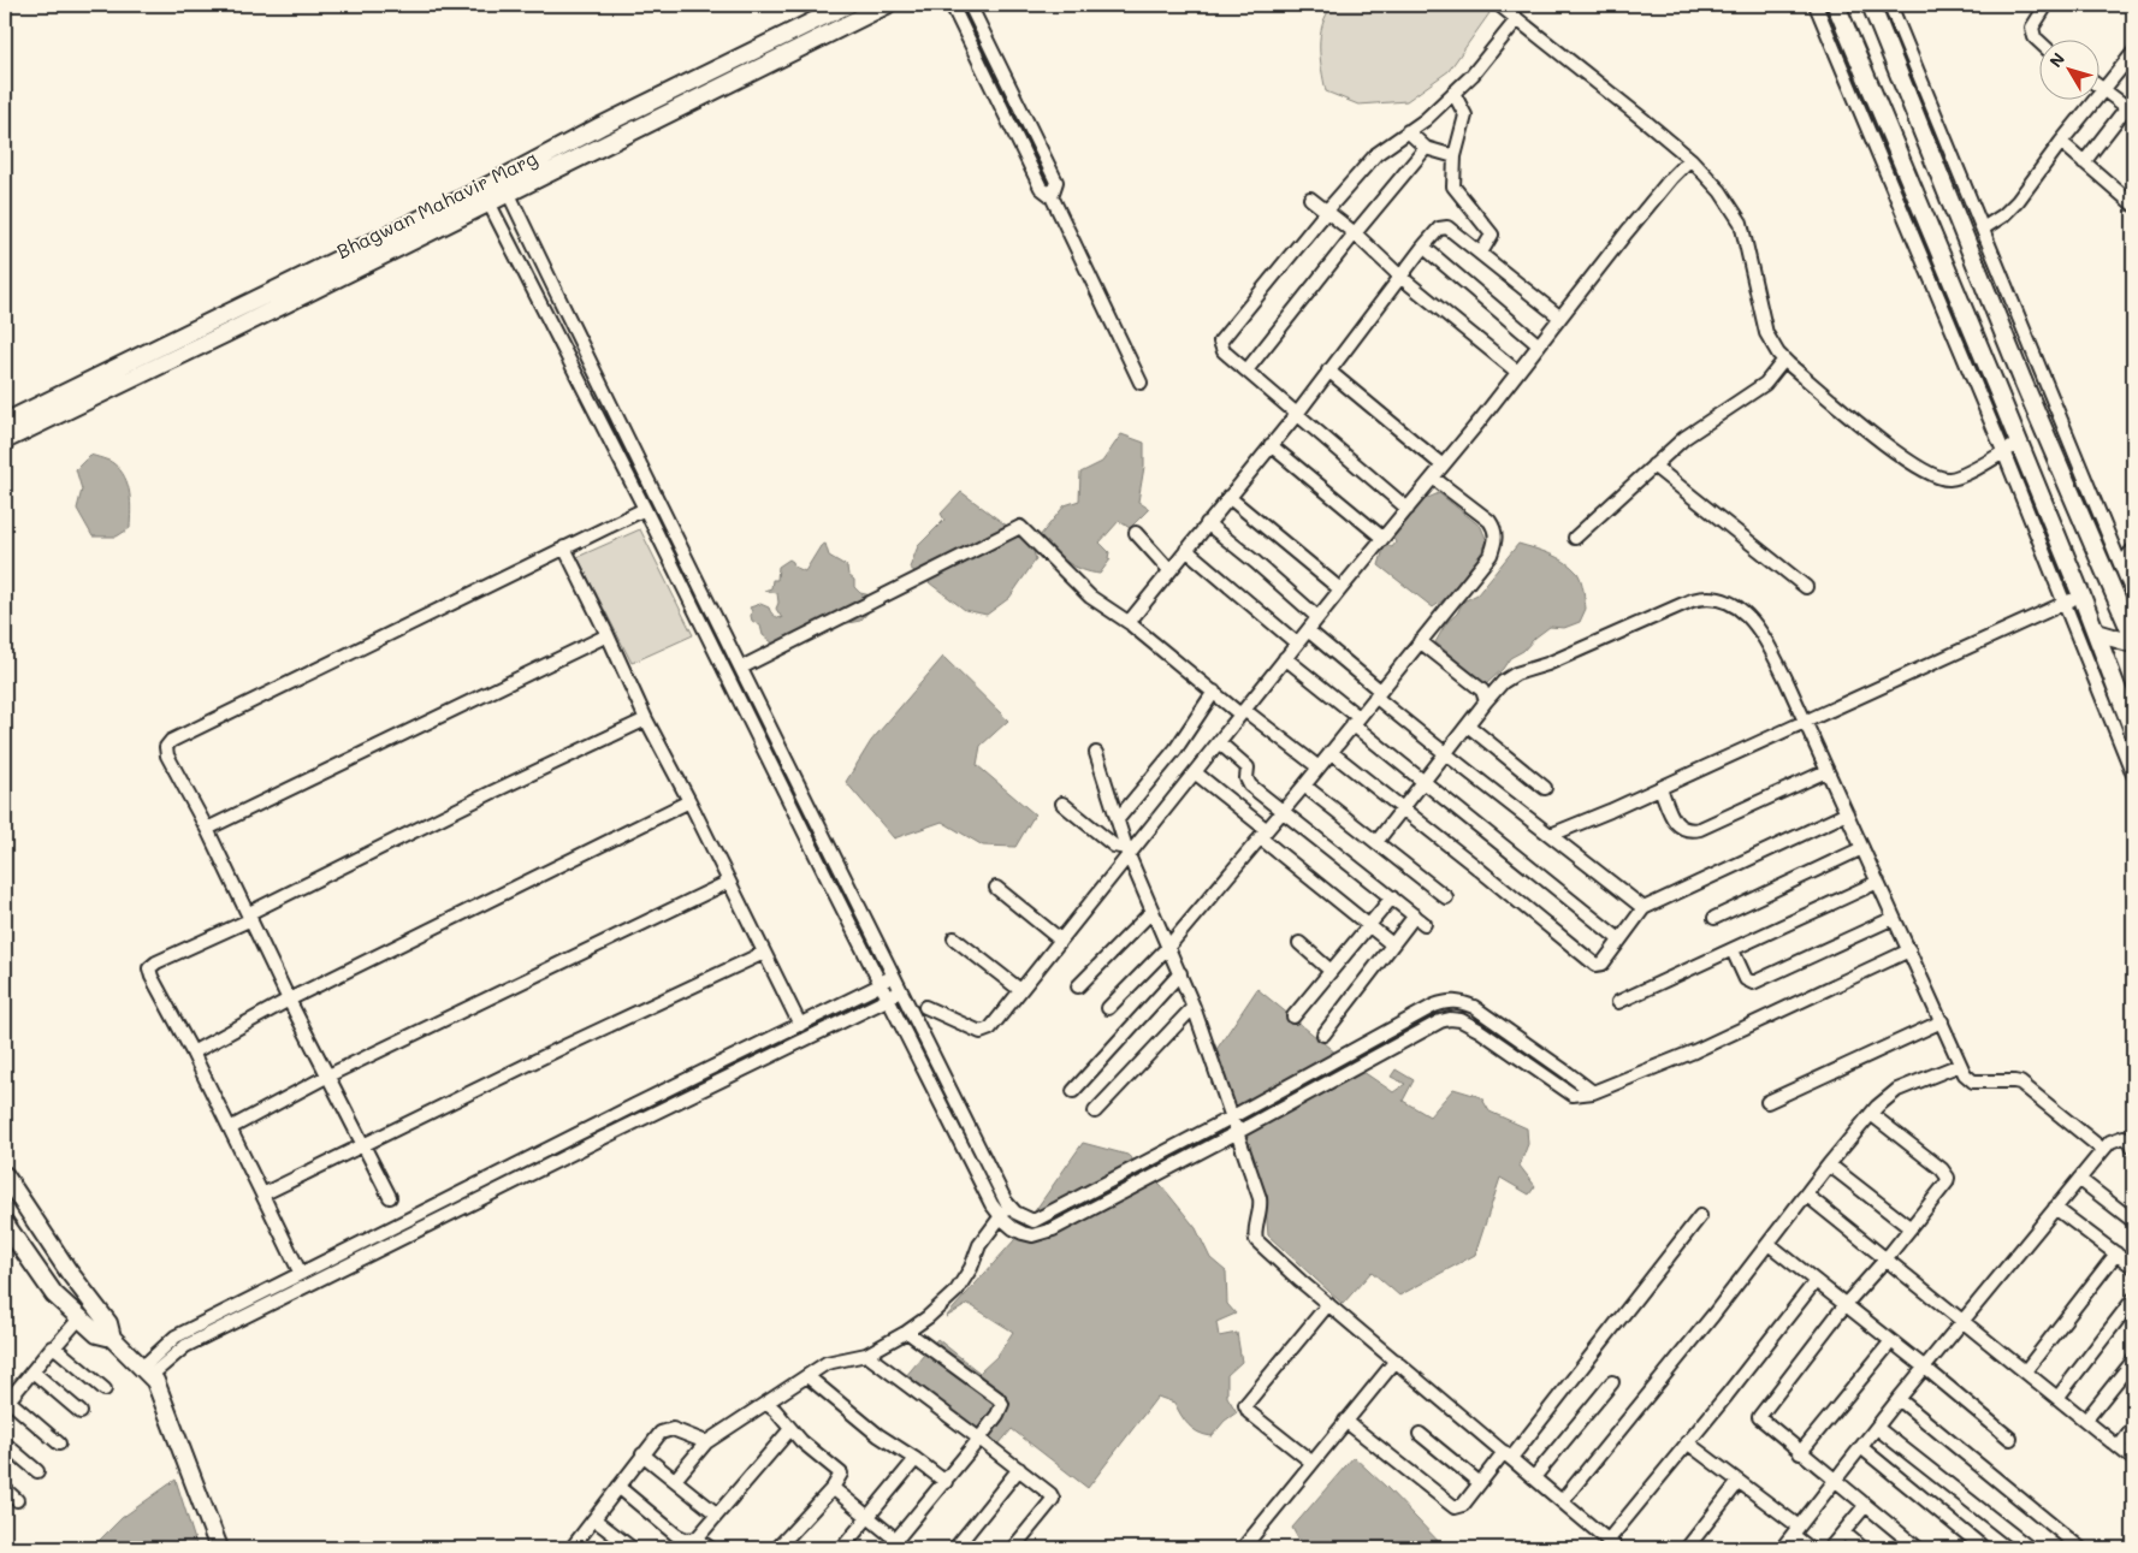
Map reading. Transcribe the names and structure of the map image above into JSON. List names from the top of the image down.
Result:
{
  "streets": {
    "street": ["Bhagwan Mahavir Marg"]
  },
  "north": "top left"
}
